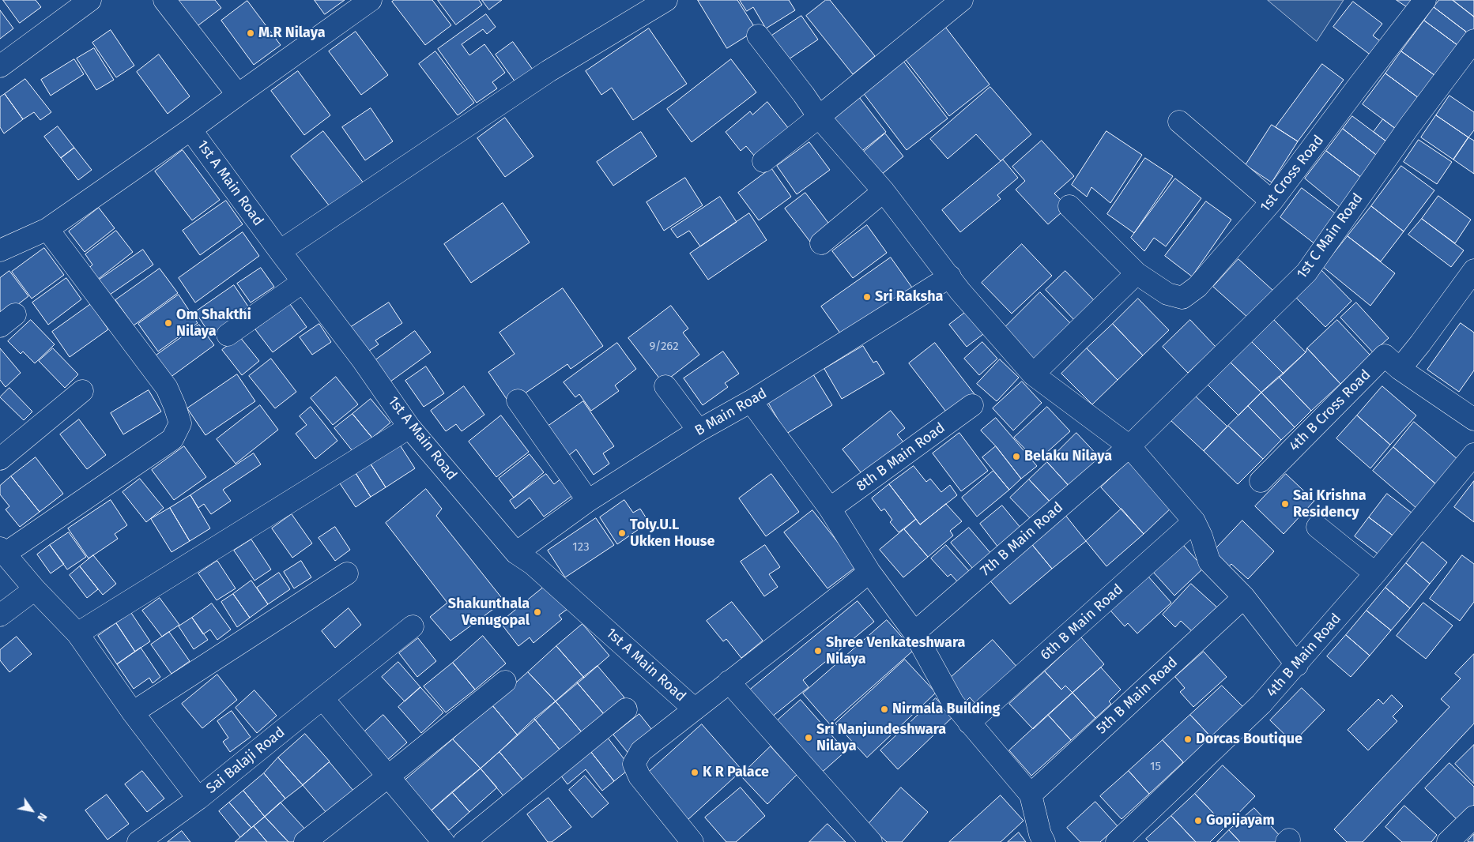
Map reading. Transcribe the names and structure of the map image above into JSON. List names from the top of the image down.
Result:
{
  "streets": {
    "street": [
      "1st Cross Road",
      "1st A Main Road",
      "1st C Main Road",
      "4th B Cross Road",
      "B Main Road",
      "8th B Main Road",
      "7th B Main Road",
      "6th B Main Road",
      "4th B Main Road",
      "5th B Main Road",
      "Sai Balaji Road"
    ]
  },
  "crossings": [
    ["1st A Main Road", "B Main Road"],
    ["1st C Main Road", "7th B Main Road"]
  ],
  "places": [
    "M.R Nilaya",
    "Sri Raksha",
    "Om Shakthi Nilaya",
    "Belaku Nilaya",
    "Sai Krishna Residency",
    "Toly.U.L Ukken House",
    "Shakunthala Venugopal",
    "Shree Venkateshwara Nilaya",
    "Nirmala Building",
    "Sri Nanjundeshwara Nilaya",
    "Dorcas Boutique",
    "K R Palace",
    "Gopijayam"
  ],
  "house_numbers": ["9/262", "123", "15"],
  "north": "bottom right"
}
